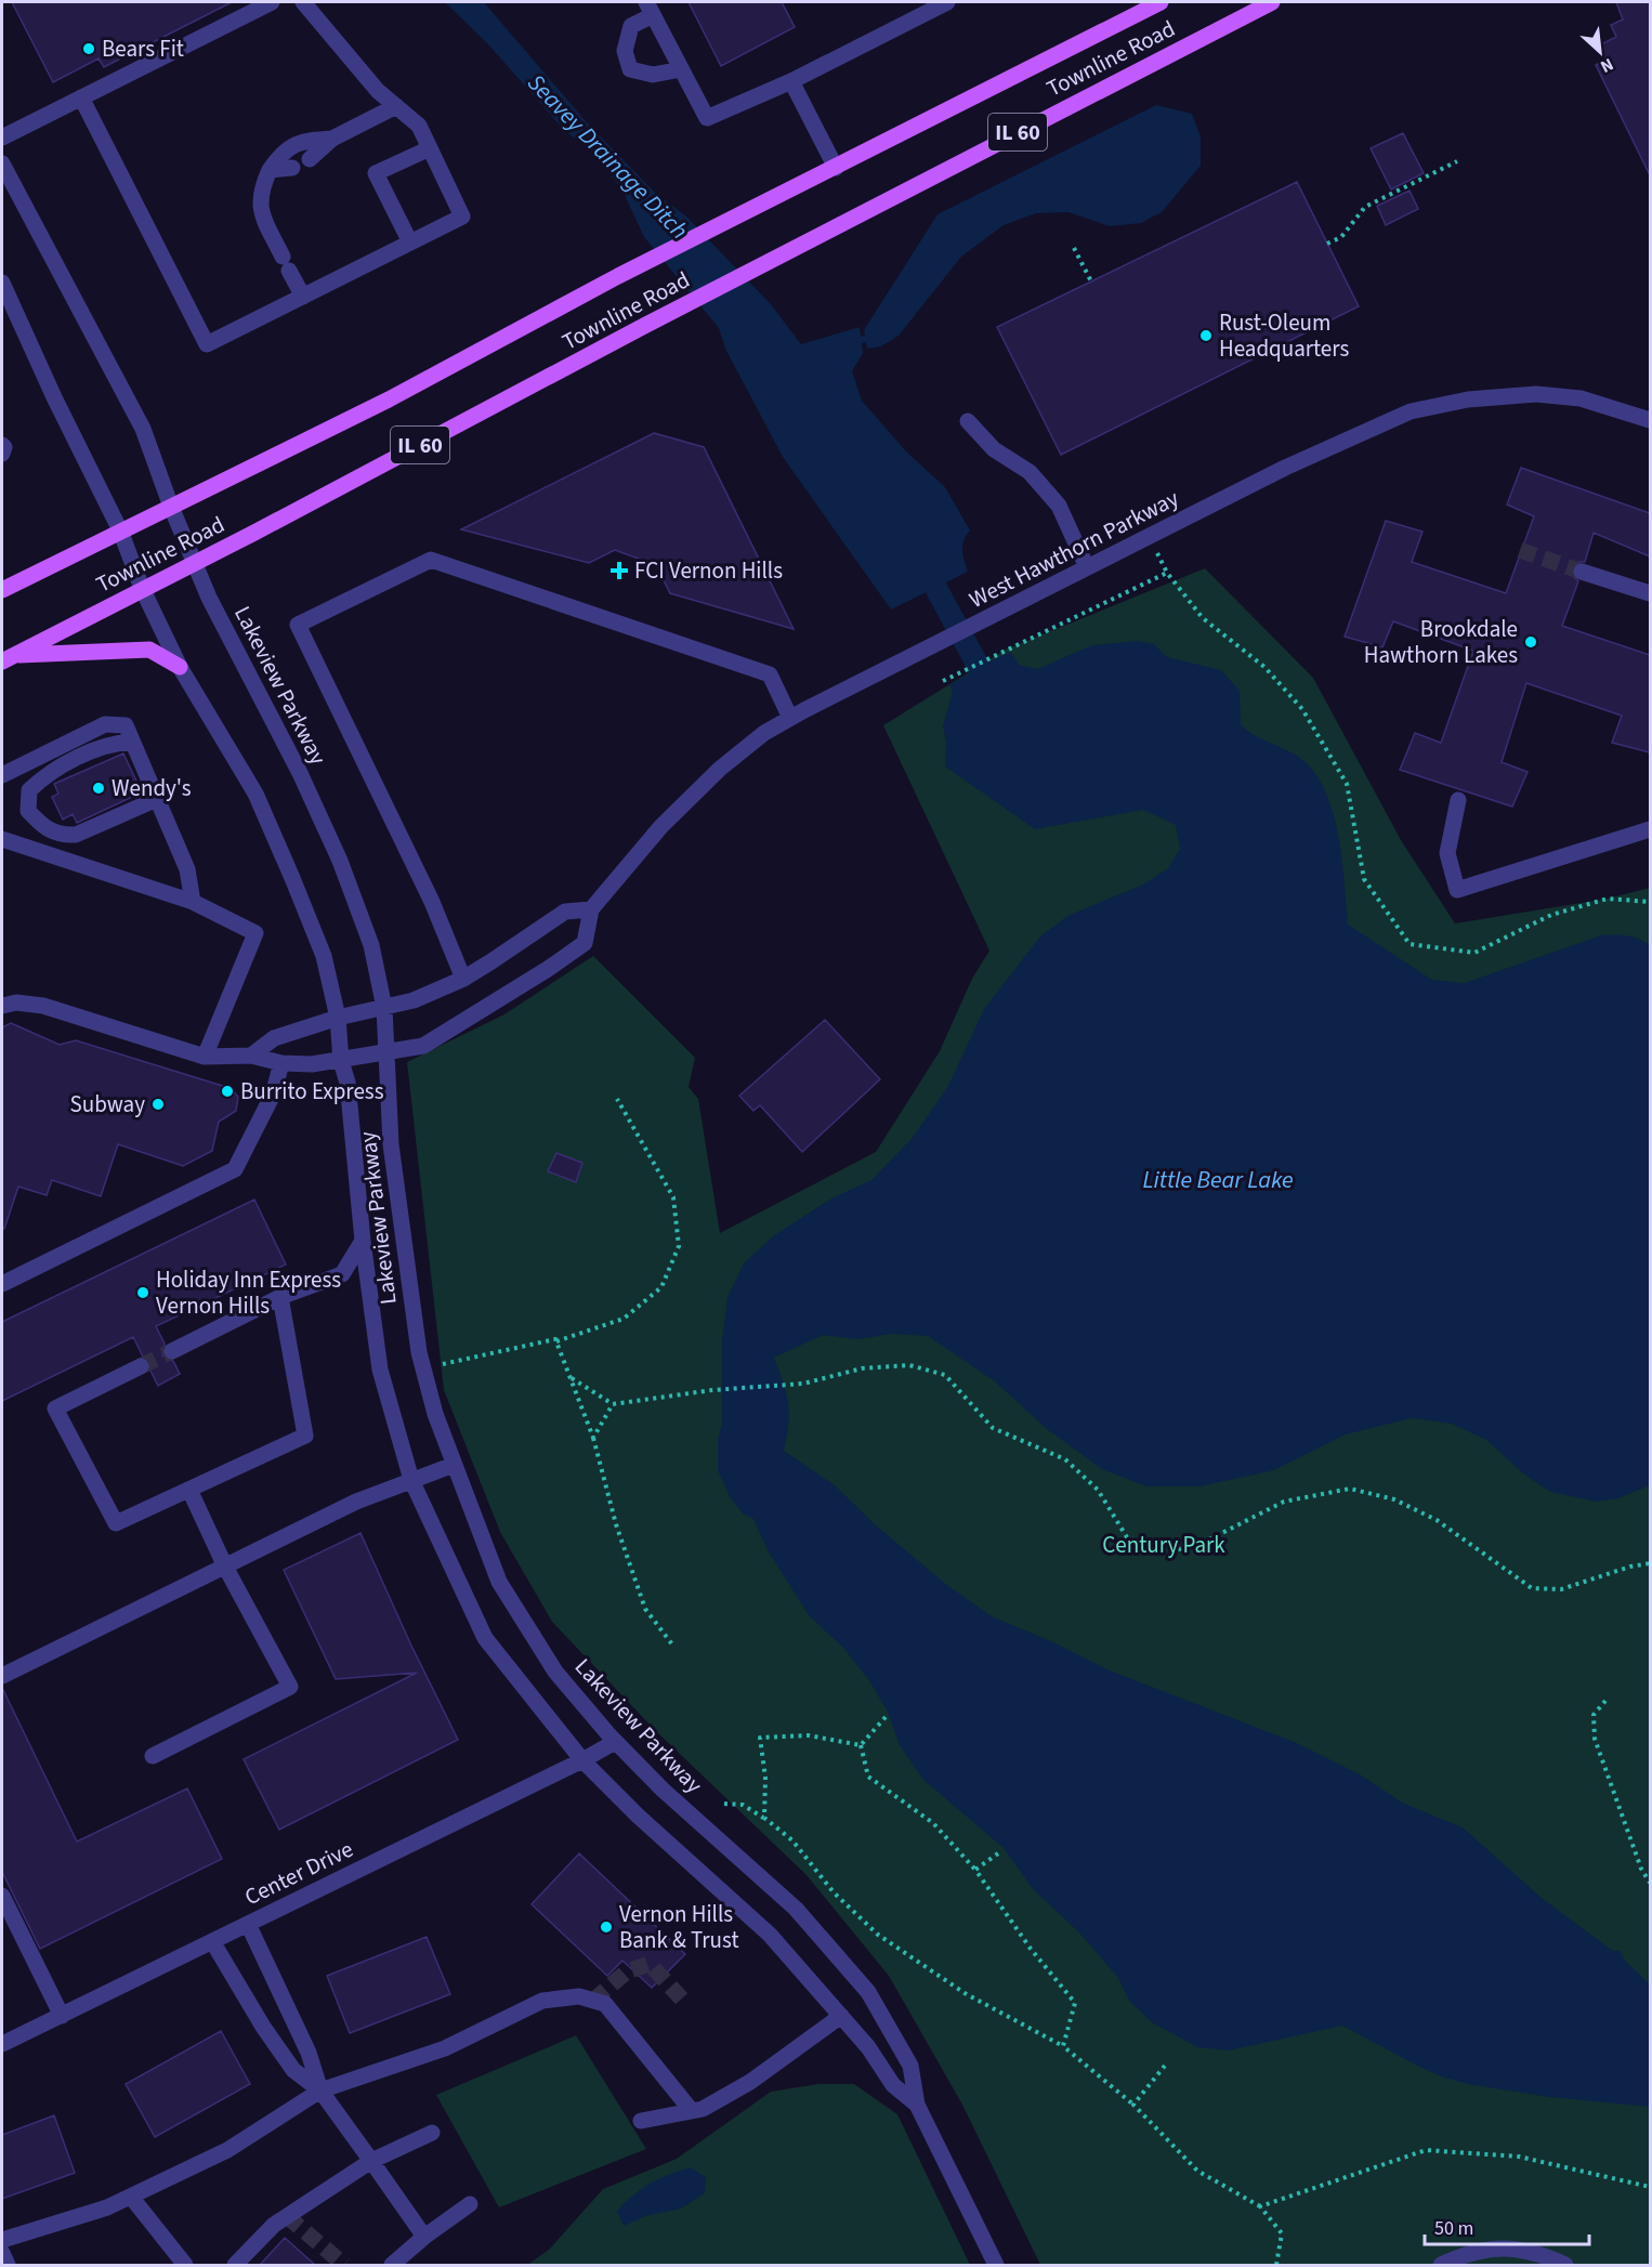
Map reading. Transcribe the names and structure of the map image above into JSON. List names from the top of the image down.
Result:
{
  "streets": {
    "main road": ["Townline Road", "IL 60"],
    "street": ["West Hawthorn Parkway", "Lakeview Parkway", "Center Drive"]
  },
  "crossings": [
    ["Townline Road", "Lakeview Parkway"],
    ["West Hawthorn Parkway", "Lakeview Parkway"],
    ["Lakeview Parkway", "Center Drive"]
  ],
  "water": ["Seavey Drainage Ditch", "Little Bear Lake"],
  "parks": ["Century Park"],
  "places": {
    "other": [
      "Bears Fit",
      "Rust-Oleum Headquarters",
      "Brookdale Hawthorn Lakes",
      "Wendy's",
      "Burrito Express",
      "Subway",
      "Holiday Inn Express Vernon Hills",
      "Vernon Hills Bank & Trust"
    ],
    "health": ["FCI Vernon Hills"]
  },
  "scale_bar": "50 m",
  "north": "bottom right"
}
